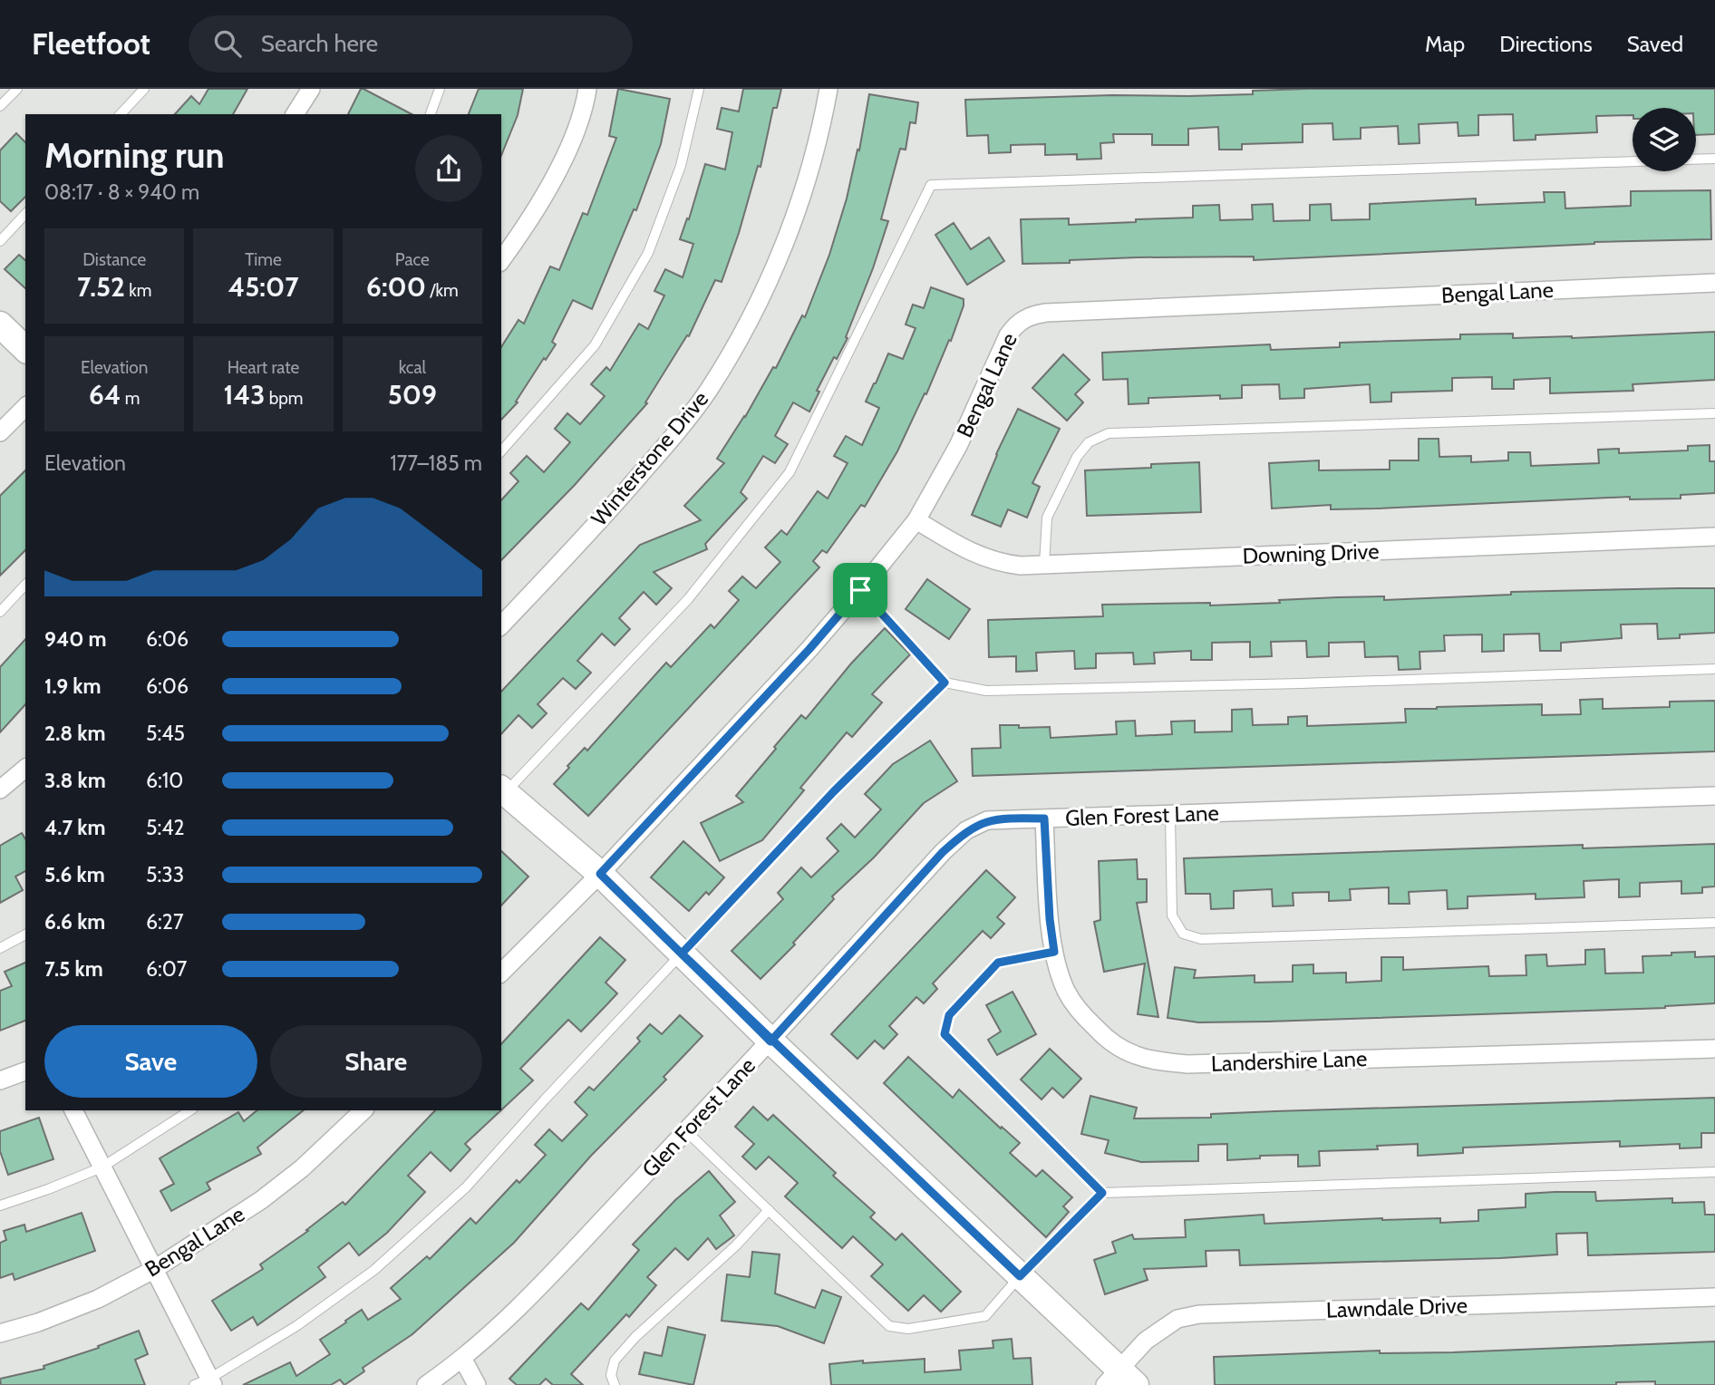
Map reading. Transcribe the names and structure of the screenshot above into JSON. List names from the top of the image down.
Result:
{
  "streets": {
    "street": [
      "Bengal Lane",
      "Winterstone Drive",
      "Downing Drive",
      "Glen Forest Lane",
      "Landershire Lane",
      "Lawndale Drive"
    ]
  },
  "crossings": [
    ["Bengal Lane", "Downing Drive"],
    ["Glen Forest Lane", "Landershire Lane"]
  ],
  "page": {
    "header": "Fleetfoot",
    "search": "Search here",
    "nav": ["Map", "Directions", "Saved"],
    "heading": ["Morning run", "08:17 · 8 × 940 m"],
    "stats": [
      ["Distance", "7.52 km"],
      ["Time", "45:07"],
      ["Pace", "6:00 /km"],
      ["Elevation", "64 m"],
      ["Heart rate", "143 bpm"],
      ["kcal", "509"]
    ],
    "chart": ["Elevation", "177–185 m"],
    "list": [
      {
        "name": "940 m",
        "note": "6:06"
      },
      {
        "name": "1.9 km",
        "note": "6:06"
      },
      {
        "name": "2.8 km",
        "note": "5:45"
      },
      {
        "name": "3.8 km",
        "note": "6:10"
      },
      {
        "name": "4.7 km",
        "note": "5:42"
      },
      {
        "name": "5.6 km",
        "note": "5:33"
      },
      {
        "name": "6.6 km",
        "note": "6:27"
      },
      {
        "name": "7.5 km",
        "note": "6:07"
      }
    ],
    "buttons": ["Save", "Share"]
  }
}
